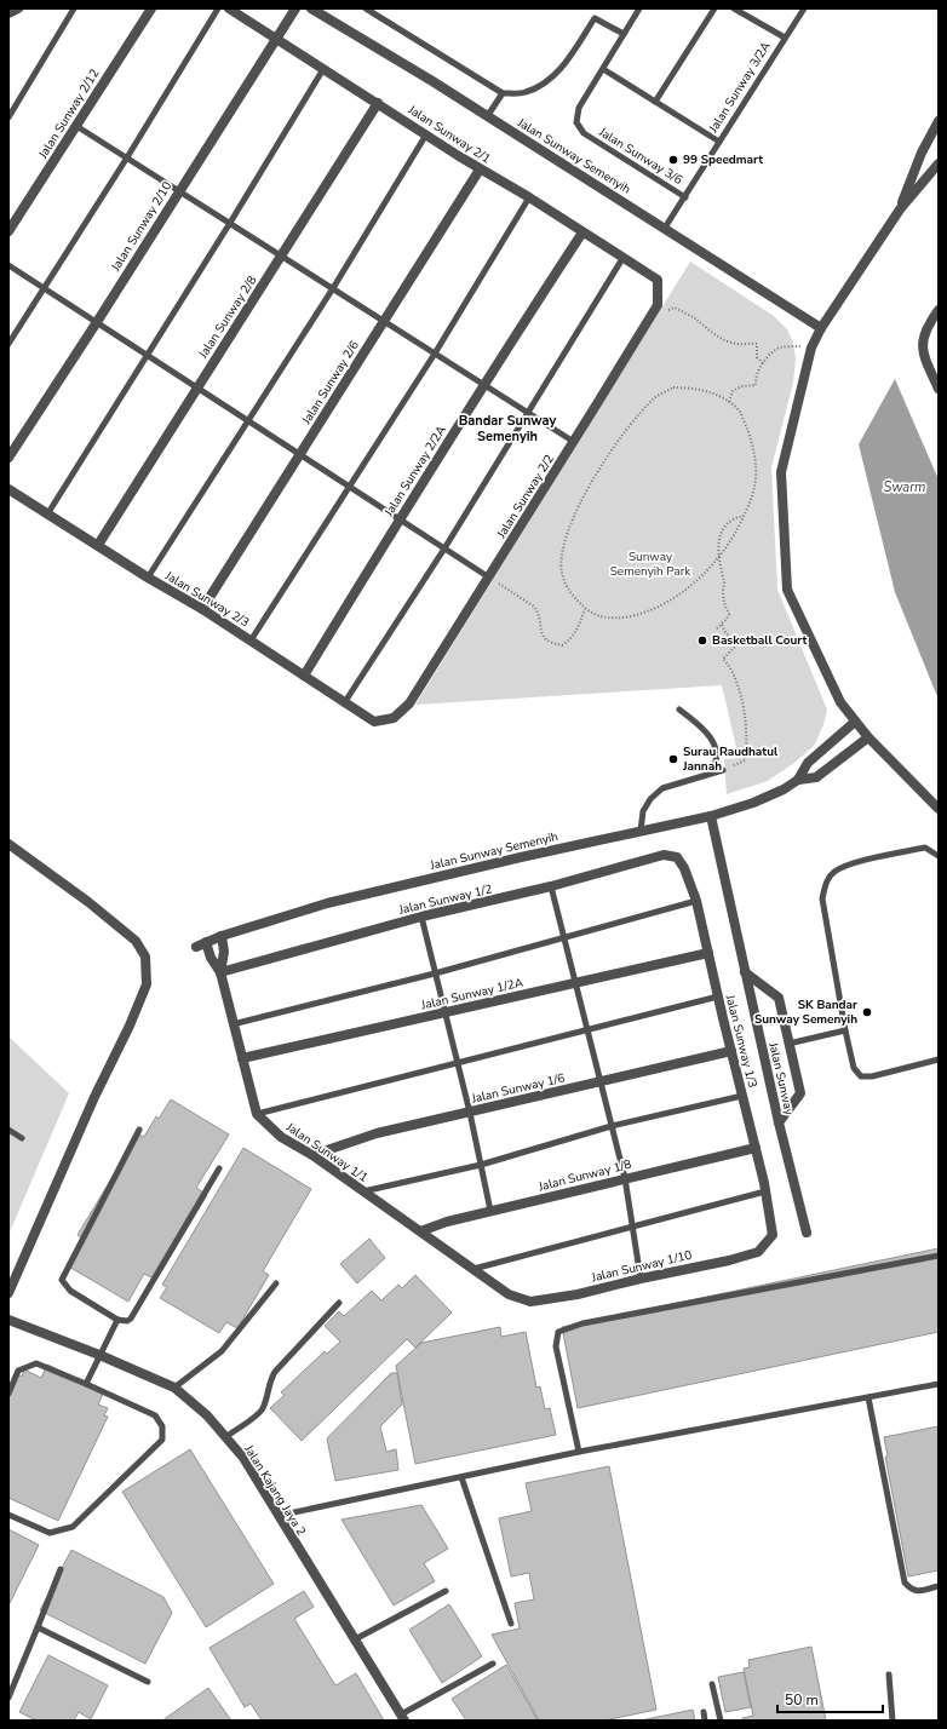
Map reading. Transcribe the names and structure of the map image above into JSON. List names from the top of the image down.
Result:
{
  "streets": {
    "street": [
      "Jalan Sunway 2/12",
      "Jalan Sunway 2/1",
      "Jalan Sunway Semenyih",
      "Jalan Sunway 2/10",
      "Jalan Sunway 2/8",
      "Jalan Sunway 2/6",
      "Jalan Sunway 2/2A",
      "Jalan Sunway 2/2",
      "Jalan Sunway 2/3",
      "Jalan Sunway 1/2",
      "Jalan Sunway 1/2A",
      "Jalan Sunway 1/3",
      "Jalan Sunway",
      "Jalan Sunway 1/6",
      "Jalan Sunway 1/1",
      "Jalan Sunway 1/8",
      "Jalan Sunway 1/10",
      "Jalan Kajang Jaya 2"
    ],
    "lane": ["Jalan Sunway 3/2A", "Jalan Sunway 3/6"]
  },
  "crossings": [
    ["Jalan Sunway 3/2A", "Jalan Sunway Semenyih"],
    ["Jalan Sunway 3/2A", "Jalan Sunway 3/6"],
    ["Jalan Sunway 2/1", "Jalan Sunway 2/10"],
    ["Jalan Sunway 2/1", "Jalan Sunway 2/8"],
    ["Jalan Sunway 2/1", "Jalan Sunway 2/6"],
    ["Jalan Sunway 2/1", "Jalan Sunway 2/2A"],
    ["Jalan Sunway 2/1", "Jalan Sunway 2/2"],
    ["Jalan Sunway Semenyih", "Jalan Sunway 1/2"],
    ["Jalan Sunway Semenyih", "Jalan Sunway"],
    ["Jalan Sunway 2/8", "Jalan Sunway 2/3"],
    ["Jalan Sunway 2/6", "Jalan Sunway 2/3"],
    ["Jalan Sunway 2/2A", "Jalan Sunway 2/3"],
    ["Jalan Sunway 2/2", "Jalan Sunway 2/3"],
    ["Jalan Sunway 1/2", "Jalan Sunway 1/3"],
    ["Jalan Sunway 1/2A", "Jalan Sunway 1/3"],
    ["Jalan Sunway 1/3", "Jalan Sunway 1/6"],
    ["Jalan Sunway 1/3", "Jalan Sunway 1/8"],
    ["Jalan Sunway 1/3", "Jalan Sunway 1/10"],
    ["Jalan Sunway 1/6", "Jalan Sunway 1/1"],
    ["Jalan Sunway 1/1", "Jalan Sunway 1/8"],
    ["Jalan Sunway 1/1", "Jalan Sunway 1/10"]
  ],
  "districts": ["Bandar Sunway Semenyih"],
  "water": ["Swarm"],
  "parks": ["Sunway Semenyih Park"],
  "places": [
    "99 Speedmart",
    "Basketball Court",
    "Surau Raudhatul Jannah",
    "SK Bandar Sunway Semenyih"
  ],
  "scale_bar": "50 m"
}
